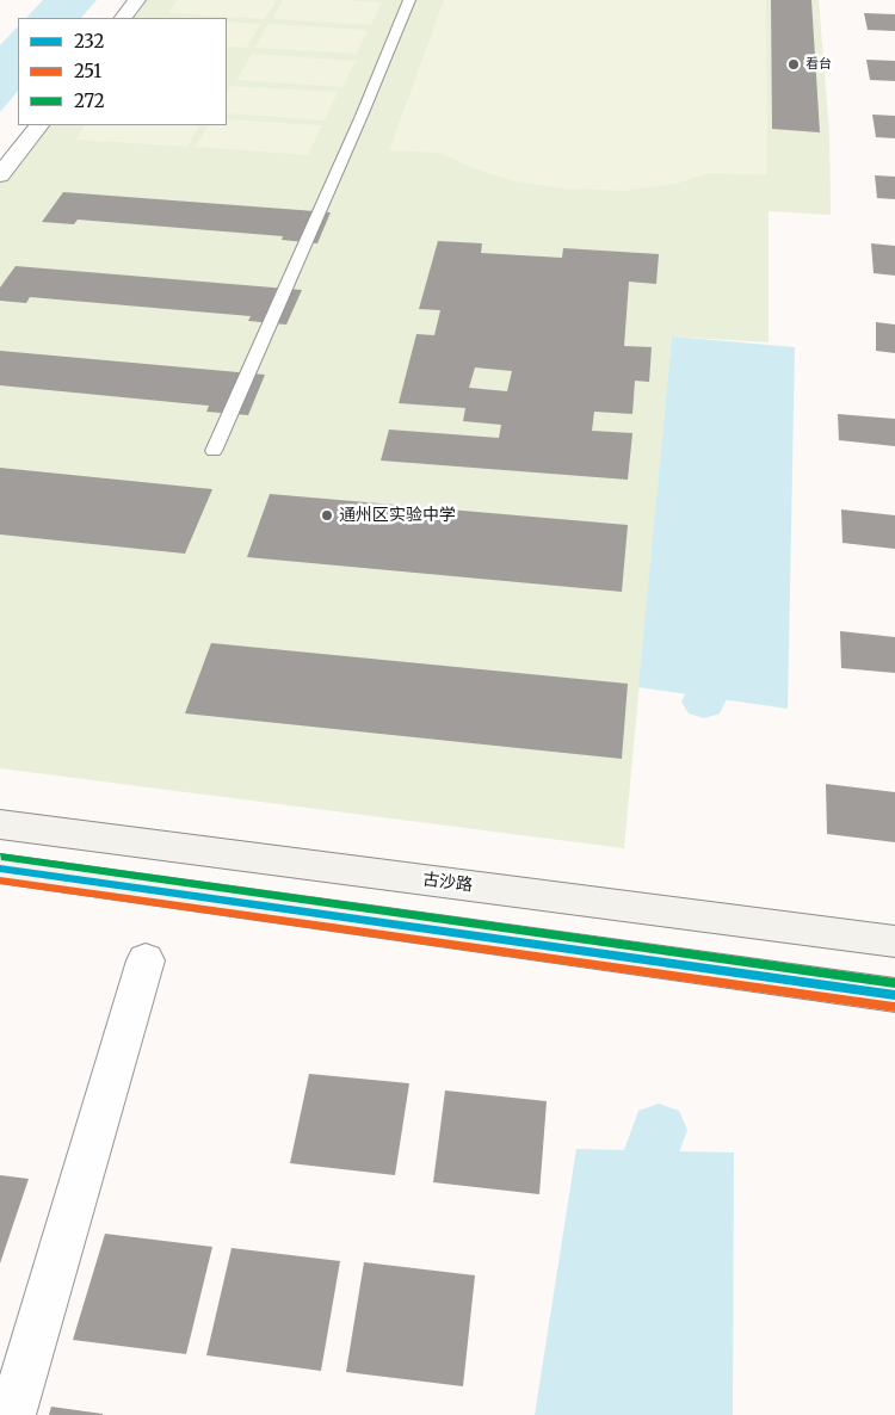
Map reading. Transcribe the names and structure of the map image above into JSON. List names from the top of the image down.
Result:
{
  "streets": {
    "main road": ["古沙路"]
  },
  "places": ["看台", "通州区实验中学"],
  "lines": ["transit line 272", "transit line 232", "transit line 251"],
  "legend": ["232", "251", "272"]
}
